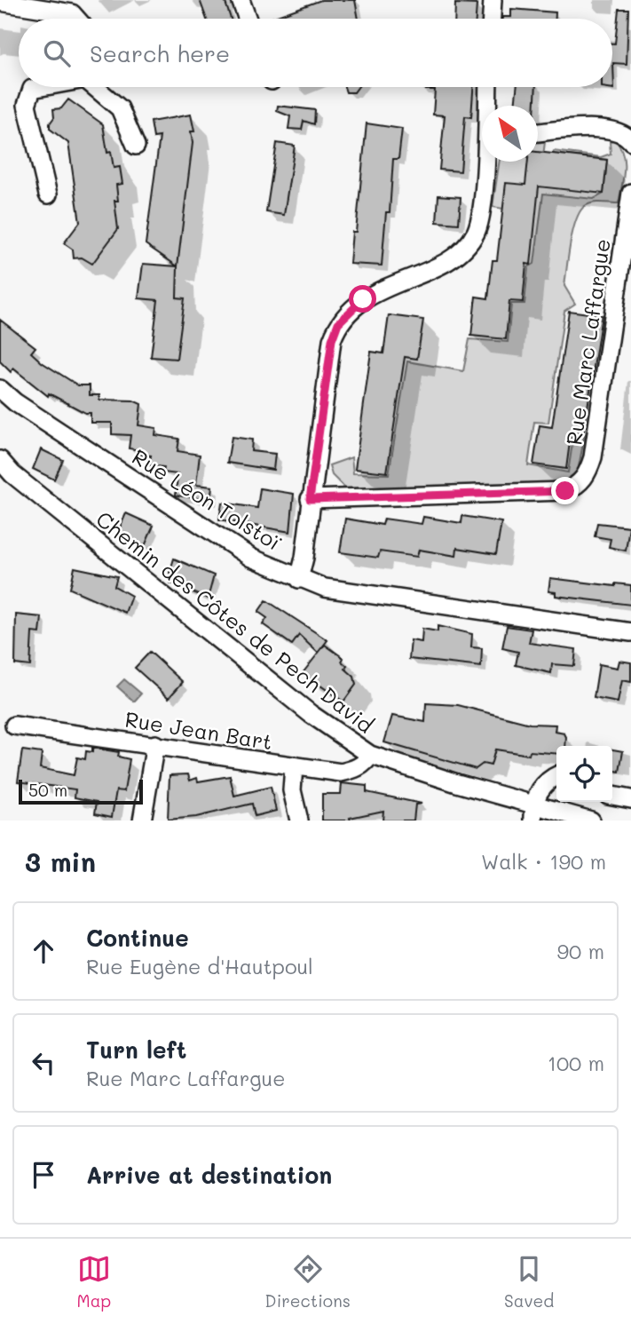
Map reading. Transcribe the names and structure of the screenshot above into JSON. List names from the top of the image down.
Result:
{
  "streets": {
    "street": [
      "Rue Marc Laffargue",
      "Rue Léon Tolstoï",
      "Chemin des Côtes de Pech David",
      "Rue Jean Bart"
    ]
  },
  "crossings": [
    ["Chemin des Côtes de Pech David", "Rue Jean Bart"]
  ],
  "scale_bar": "50 m",
  "north": "top left",
  "page": {
    "search": "Search here",
    "scale": "50 m",
    "heading": ["3 min", "Walk · 190 m"],
    "list": [
      ["Continue", "Rue Eugène d'Hautpoul", "90 m"],
      ["Turn left", "Rue Marc Laffargue", "100 m"],
      "Arrive at destination"
    ],
    "nav": ["Map", "Directions", "Saved"]
  }
}
